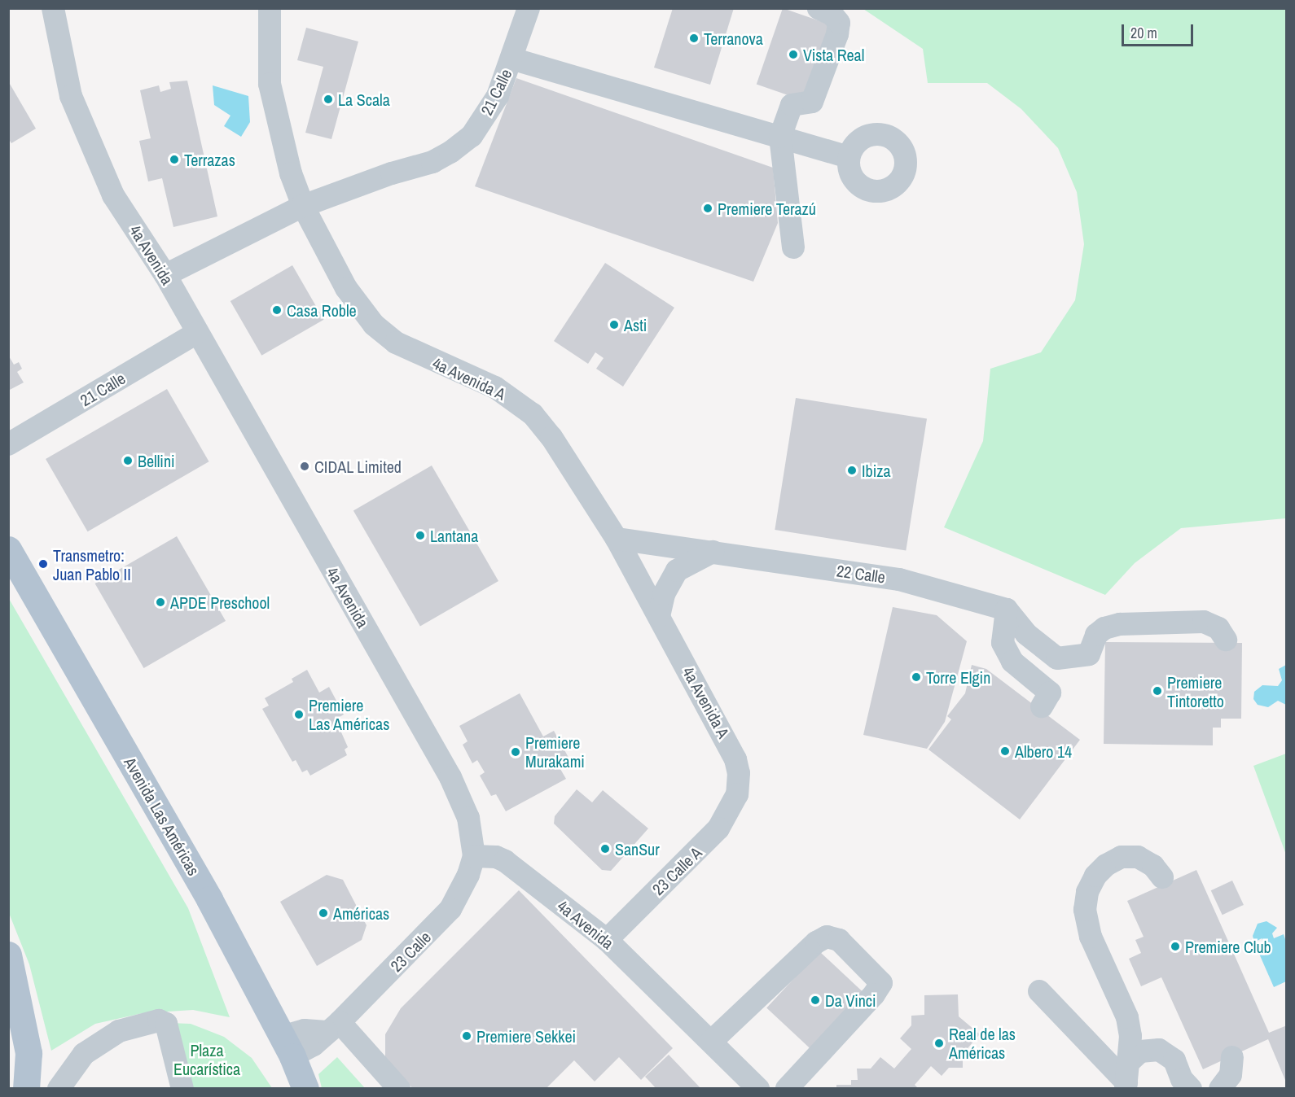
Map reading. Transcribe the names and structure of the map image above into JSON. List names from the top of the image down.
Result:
{
  "streets": {
    "main road": ["Avenida Las Américas"],
    "street": [
      "21 Calle",
      "4a Avenida",
      "4a Avenida A",
      "22 Calle",
      "23 Calle A",
      "23 Calle"
    ]
  },
  "crossings": [
    ["21 Calle", "4a Avenida"],
    ["21 Calle", "4a Avenida A"],
    ["4a Avenida", "23 Calle A"],
    ["4a Avenida", "23 Calle"],
    ["4a Avenida A", "22 Calle"],
    ["4a Avenida A", "23 Calle A"]
  ],
  "parks": ["Plaza Eucarística"],
  "places": [
    "Terranova",
    "Vista Real",
    "La Scala",
    "Terrazas",
    "Premiere Terazú",
    "Casa Roble",
    "Asti",
    "Bellini",
    "CIDAL Limited",
    "Ibiza",
    "Lantana",
    "Transmetro: Juan Pablo II",
    "APDE Preschool",
    "Torre Elgin",
    "Premiere Tintoretto",
    "Premiere Las Américas",
    "Albero 14",
    "Premiere Murakami",
    "SanSur",
    "Américas",
    "Premiere Club",
    "Da Vinci",
    "Premiere Sekkei",
    "Real de las Américas"
  ],
  "scale_bar": "20 m"
}
